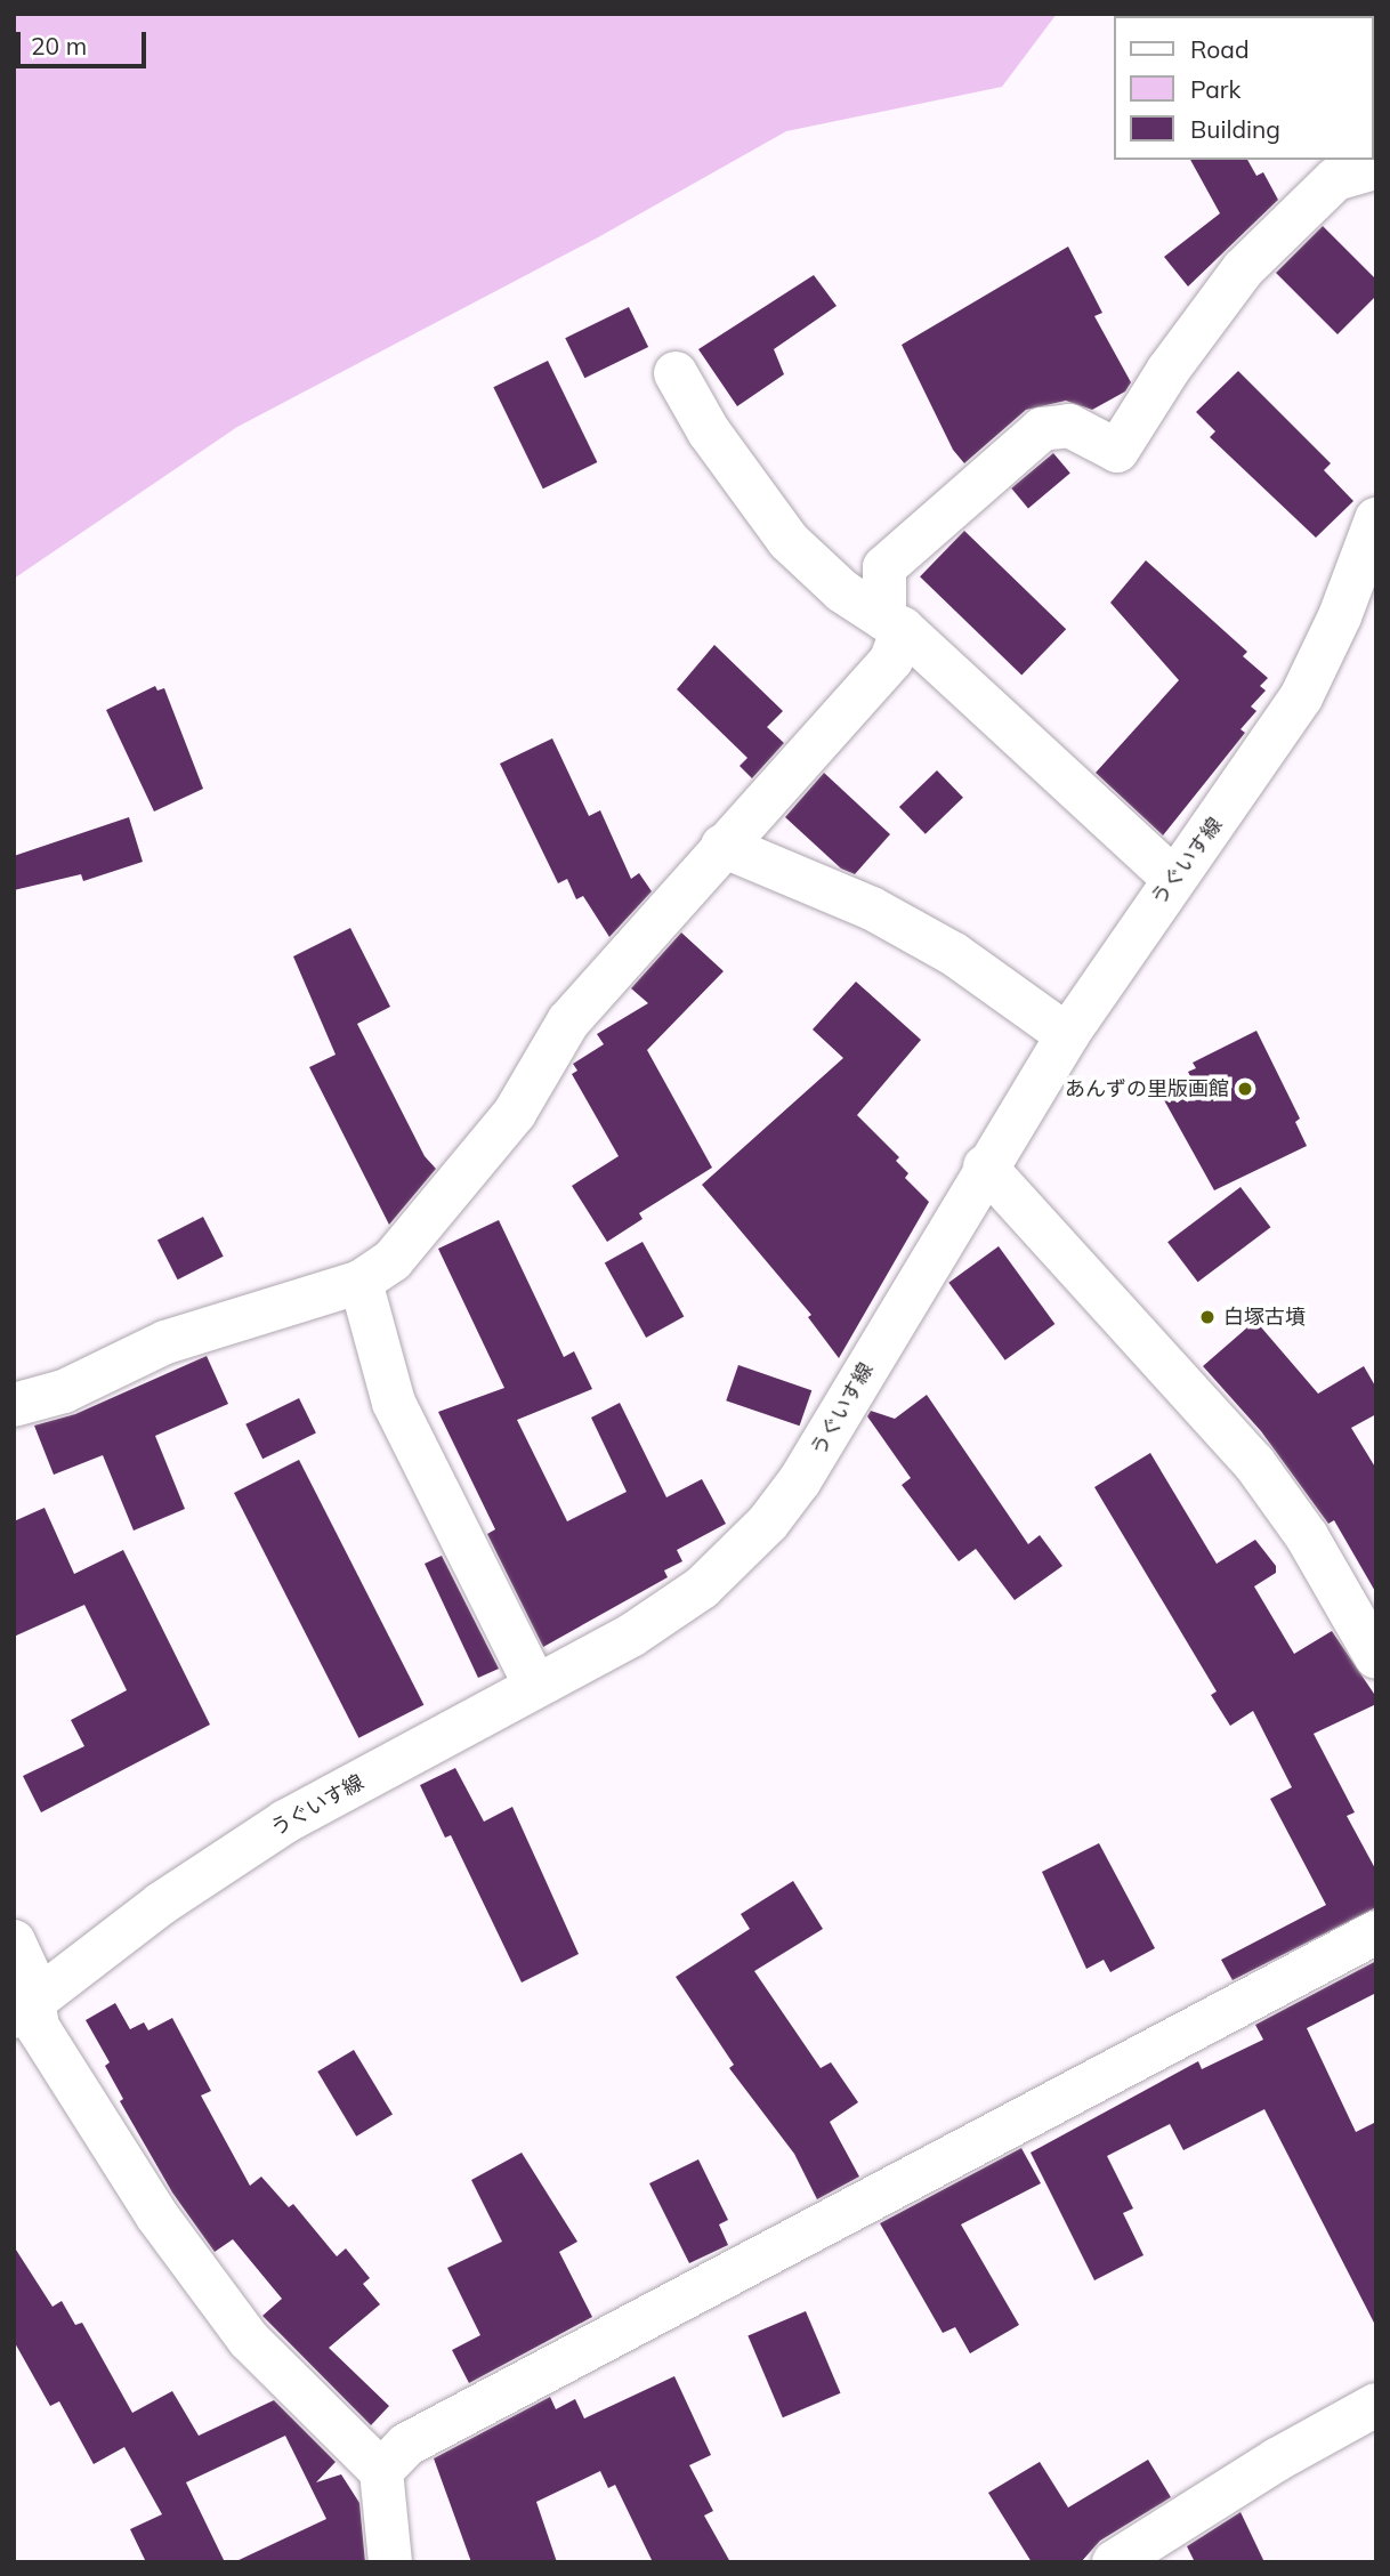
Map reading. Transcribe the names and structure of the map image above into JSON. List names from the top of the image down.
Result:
{
  "streets": {
    "street": ["うぐいす線"]
  },
  "places": ["あんずの里版画館", "白塚古墳"],
  "legend": ["Road", "Park", "Building"],
  "scale_bar": "20 m"
}
